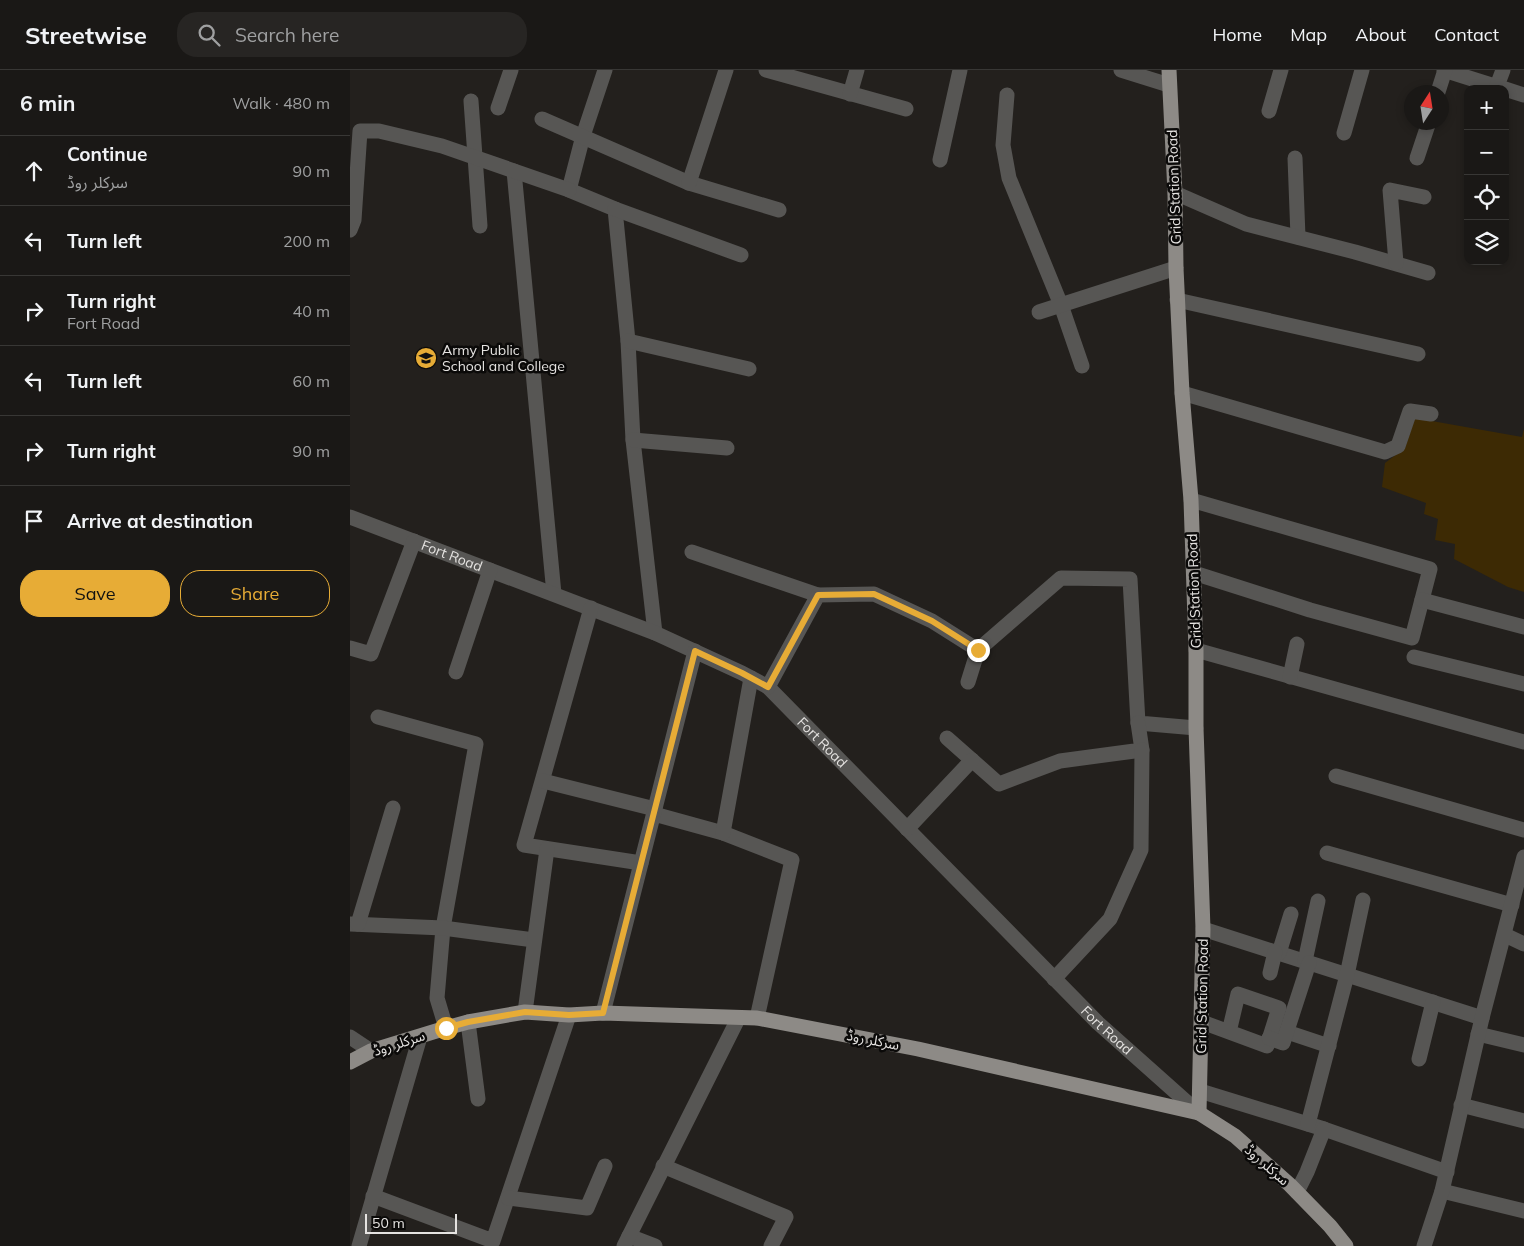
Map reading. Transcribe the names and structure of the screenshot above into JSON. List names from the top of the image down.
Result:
{
  "streets": {
    "main road": ["Grid Station Road", "سرکلر روڈ"],
    "street": ["Fort Road"]
  },
  "crossings": [
    ["Grid Station Road", "Fort Road"],
    ["Grid Station Road", "سرکلر روڈ"],
    ["Fort Road", "سرکلر روڈ"]
  ],
  "places": {
    "school or university": ["Army Public School and College"]
  },
  "scale_bar": "50 m",
  "north": "top",
  "page": {
    "header": "Streetwise",
    "search": "Search here",
    "nav": [
      "Home",
      "Map",
      "About",
      "Contact"
    ],
    "heading": ["6 min", "Walk · 480 m"],
    "map_buttons": ["+", "−"],
    "list": [
      ["Continue", "سرکلر روڈ", "90 m"],
      ["Turn left", "200 m"],
      ["Turn right", "Fort Road", "40 m"],
      ["Turn left", "60 m"],
      ["Turn right", "90 m"],
      "Arrive at destination"
    ],
    "buttons": ["Save", "Share"],
    "scale": "50 m"
  }
}
